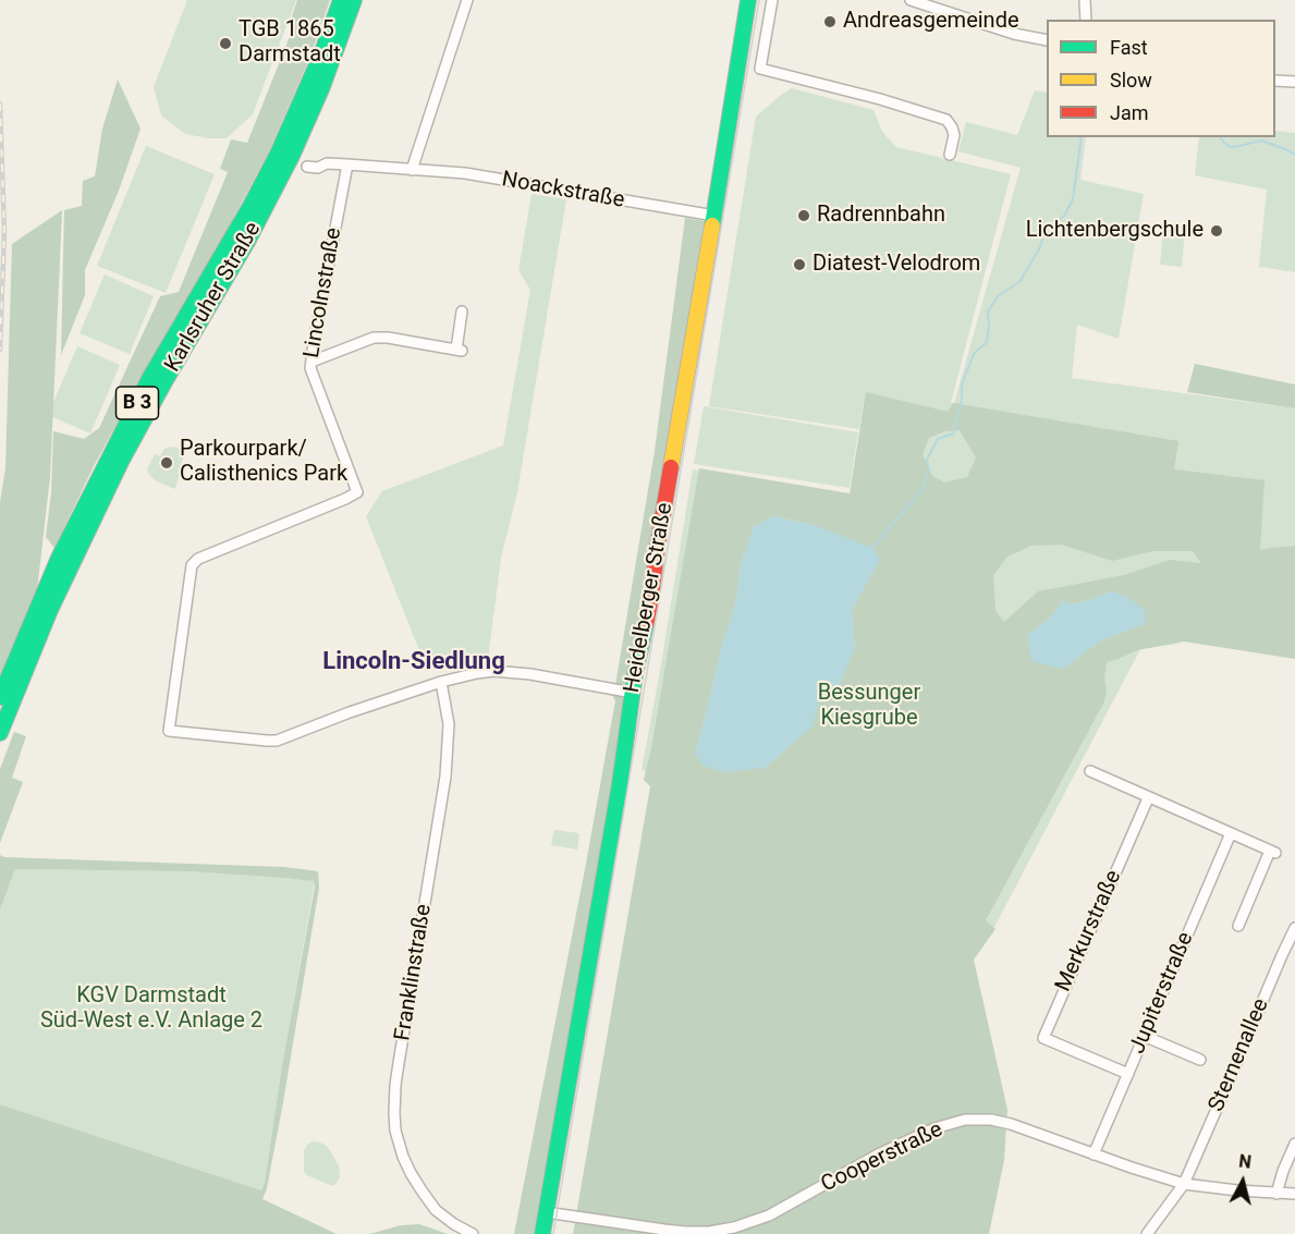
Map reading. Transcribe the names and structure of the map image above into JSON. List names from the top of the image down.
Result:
{
  "streets": {
    "main road": ["Karlsruher Straße", "B 3", "Heidelberger Straße"],
    "street": [
      "Noackstraße",
      "Lincolnstraße",
      "Merkurstraße",
      "Franklinstraße",
      "Jupiterstraße",
      "Sternenallee",
      "Cooperstraße"
    ]
  },
  "crossings": [
    ["Noackstraße", "Lincolnstraße"],
    ["Noackstraße", "Heidelberger Straße"],
    ["Lincolnstraße", "Franklinstraße"],
    ["Heidelberger Straße", "Cooperstraße"],
    ["Merkurstraße", "Jupiterstraße"],
    ["Jupiterstraße", "Cooperstraße"],
    ["Sternenallee", "Cooperstraße"]
  ],
  "districts": ["Lincoln-Siedlung"],
  "parks": ["Bessunger Kiesgrube", "KGV Darmstadt Süd-West e.V. Anlage 2"],
  "places": [
    "Andreasgemeinde",
    "TGB 1865 Darmstadt",
    "Radrennbahn",
    "Lichtenbergschule",
    "Diatest-Velodrom",
    "Parkourpark/ Calisthenics Park"
  ],
  "legend": ["Fast", "Slow", "Jam"],
  "north": "top"
}
